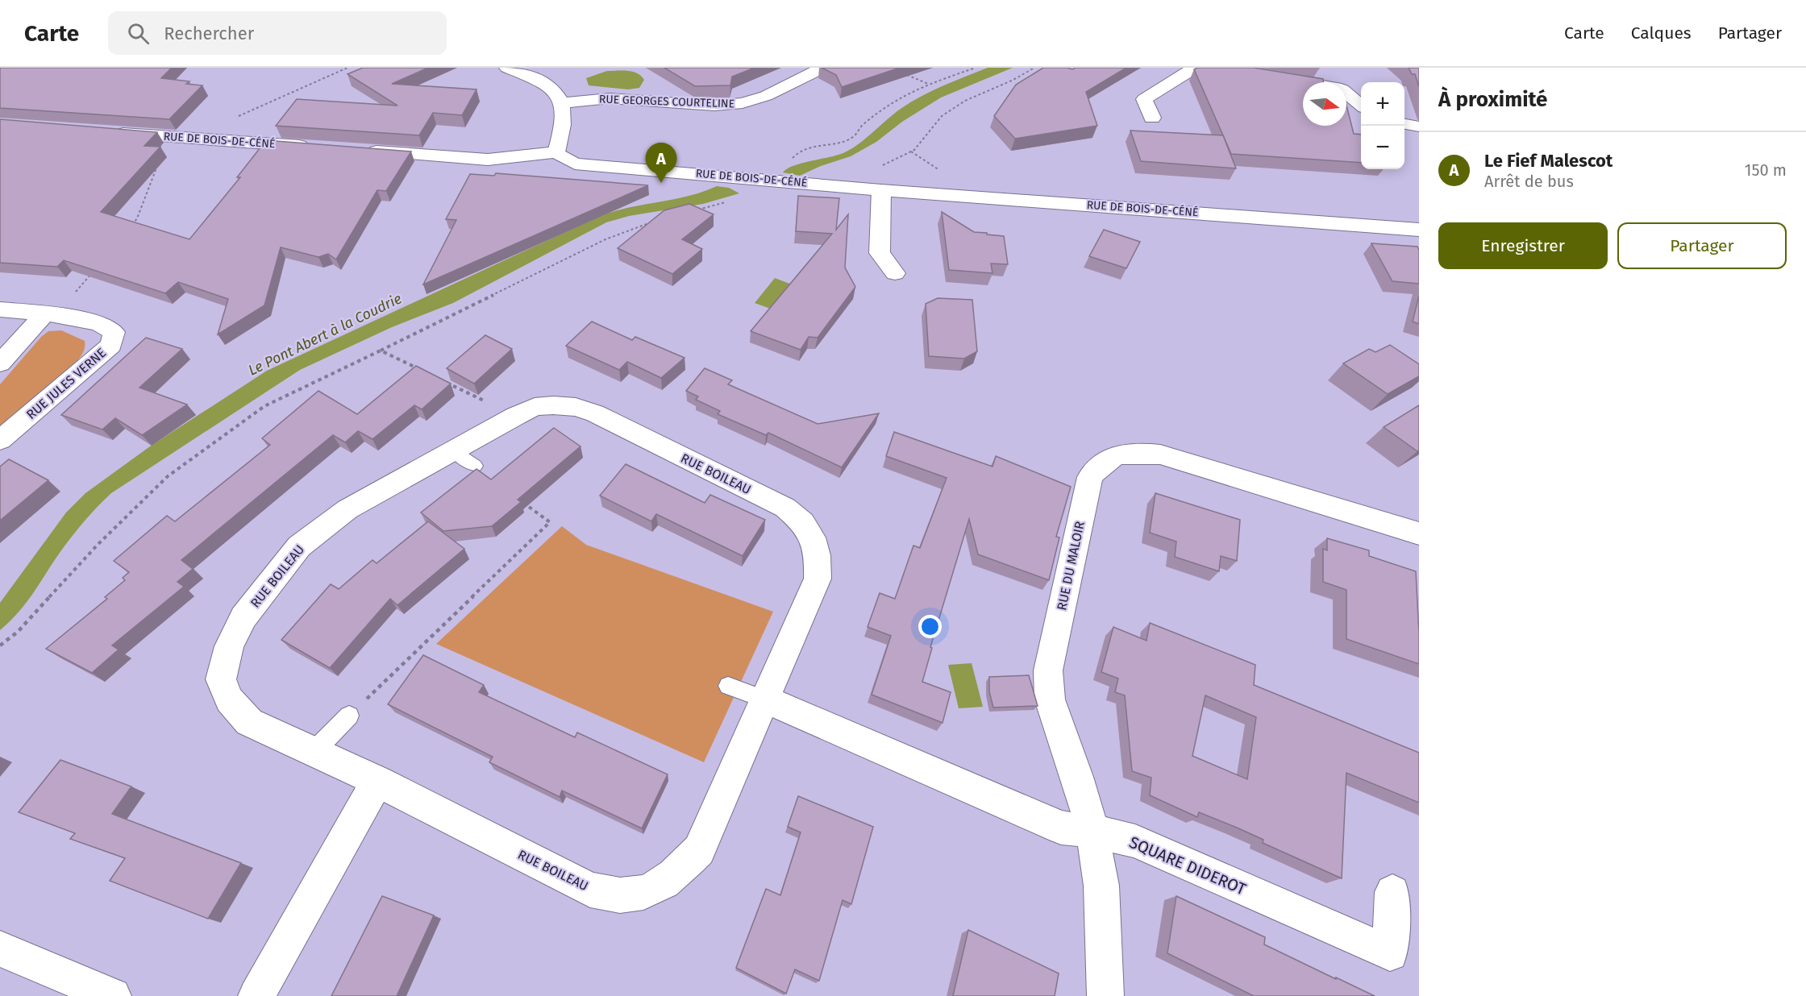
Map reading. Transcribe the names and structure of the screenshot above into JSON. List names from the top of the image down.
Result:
{
  "streets": {
    "street": [
      "RUE GEORGES COURTELINE",
      "RUE DE BOIS-DE-CÉNÉ",
      "RUE JULES VERNE",
      "RUE BOILEAU",
      "RUE DU MALOIR",
      "SQUARE DIDEROT"
    ]
  },
  "crossings": [
    ["RUE BOILEAU", "SQUARE DIDEROT"],
    ["RUE DU MALOIR", "SQUARE DIDEROT"]
  ],
  "water": ["Le Pont Abert à la Coudrie"],
  "north": "right",
  "page": {
    "header": "Carte",
    "search": "Rechercher",
    "nav": ["Carte", "Calques", "Partager"],
    "heading": "À proximité",
    "map_buttons": ["+", "−"],
    "list": [
      {
        "mark": "A",
        "name": "Le Fief Malescot",
        "note": "Arrêt de bus",
        "value": "150 m"
      }
    ],
    "pins": "A",
    "buttons": ["Enregistrer", "Partager"]
  }
}
